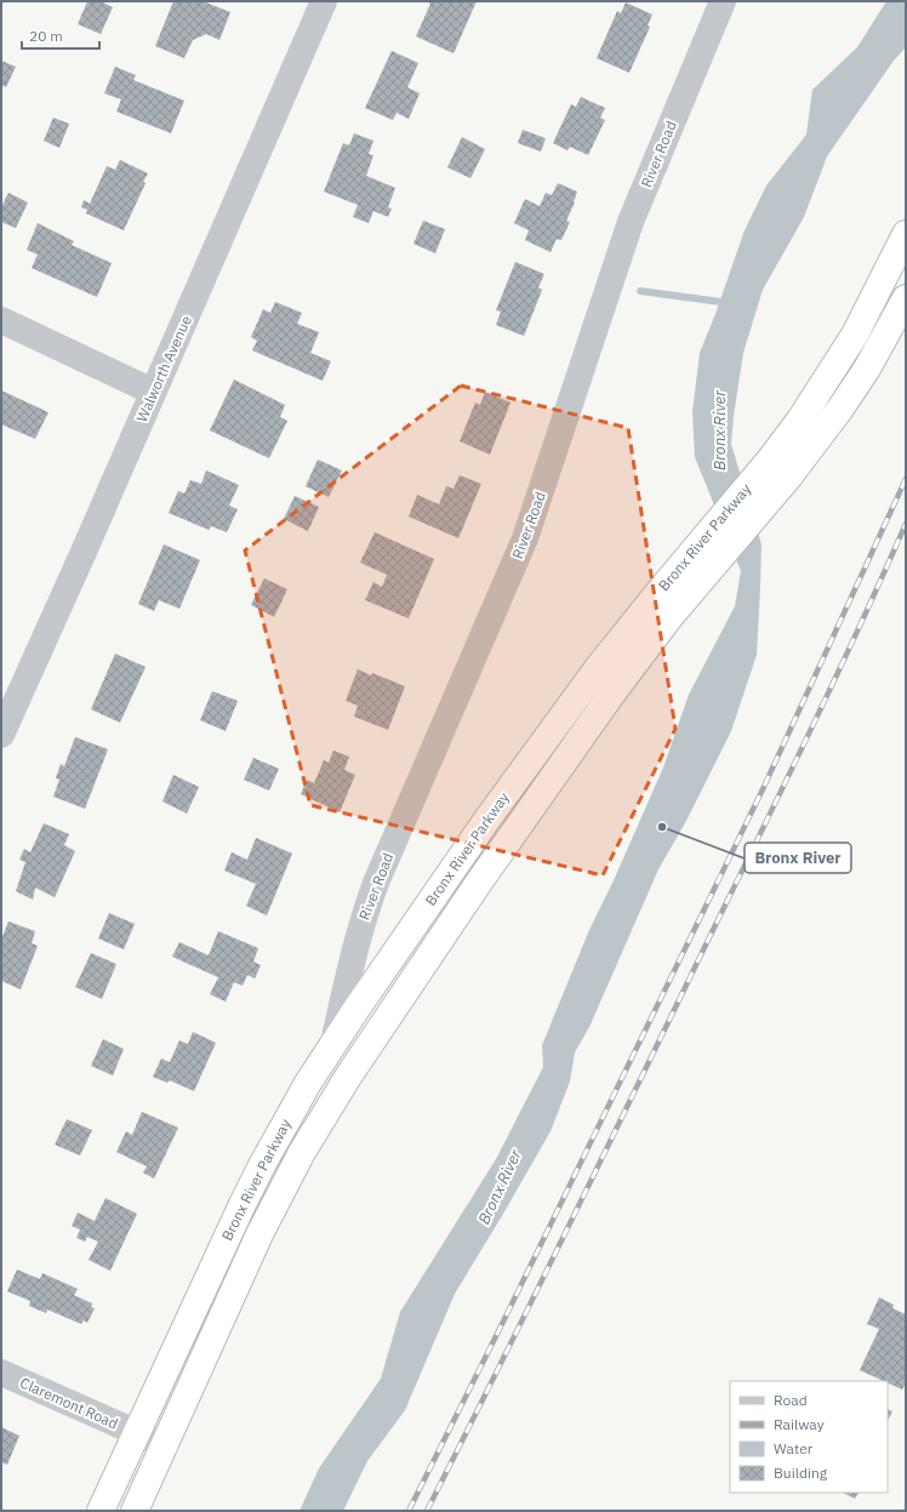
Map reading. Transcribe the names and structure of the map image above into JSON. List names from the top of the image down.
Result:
{
  "streets": {
    "highway": ["Bronx River Parkway"],
    "street": ["River Road", "Walworth Avenue", "Claremont Road"]
  },
  "crossings": [
    ["River Road", "Bronx River Parkway"],
    ["Bronx River Parkway", "Claremont Road"]
  ],
  "water": ["Bronx River"],
  "places": ["Bronx River"],
  "legend": [
    "Road",
    "Railway",
    "Water",
    "Building"
  ],
  "scale_bar": "20 m"
}
